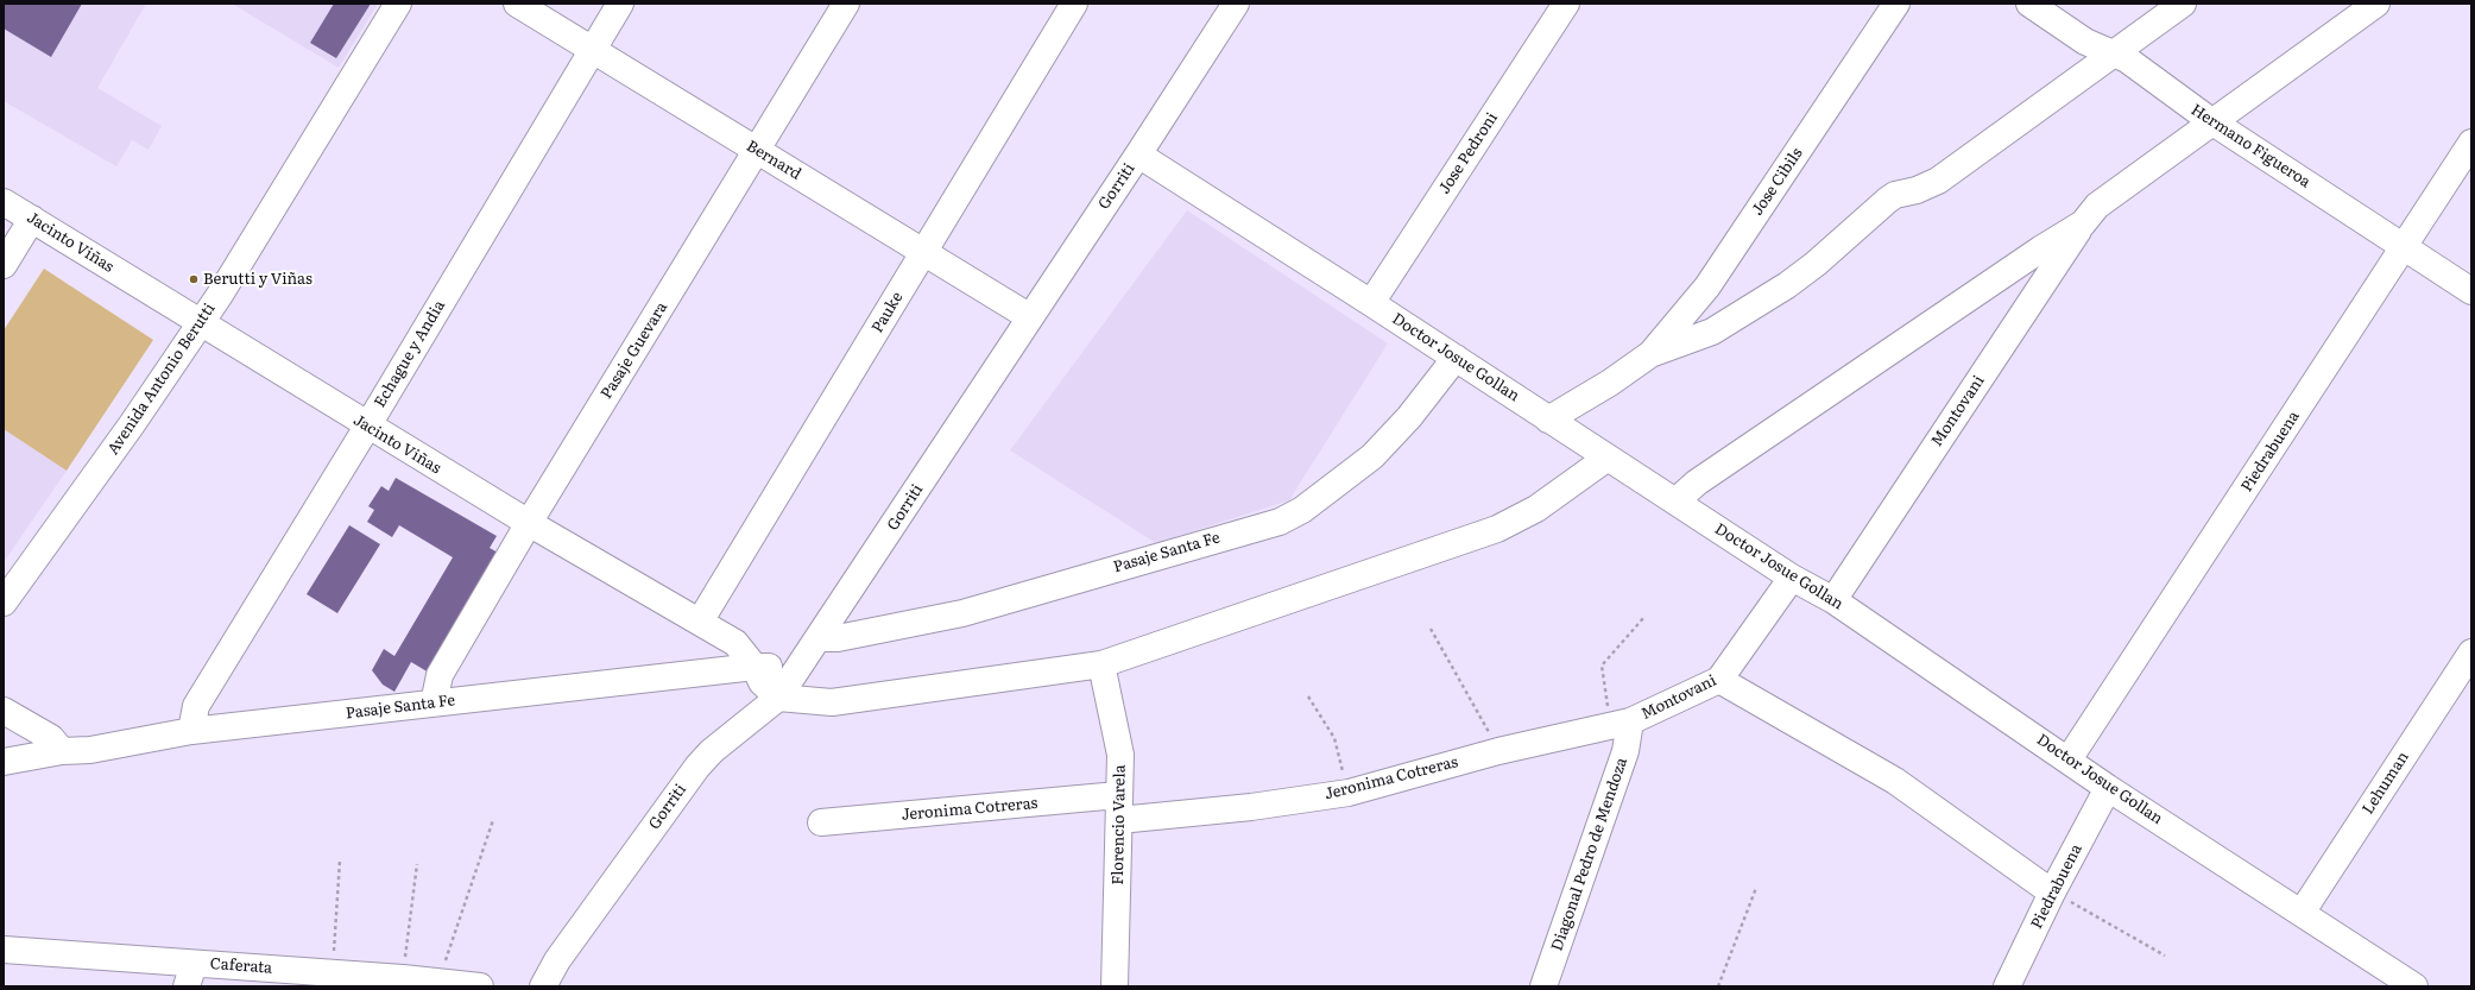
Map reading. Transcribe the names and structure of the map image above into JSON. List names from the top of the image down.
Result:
{
  "streets": {
    "street": [
      "Hermano Figueroa",
      "Jose Pedroni",
      "Bernard",
      "Jose Cibils",
      "Gorriti",
      "Jacinto Viñas",
      "Pauke",
      "Pasaje Guevara",
      "Echague y Andia",
      "Doctor Josue Gollan",
      "Avenida Antonio Berutti",
      "Montovani",
      "Piedrabuena",
      "Pasaje Santa Fe",
      "Jeronima Cotreras",
      "Lehuman",
      "Florencio Varela",
      "Diagonal Pedro de Mendoza",
      "Caferata"
    ]
  },
  "crossings": [
    ["Hermano Figueroa", "Piedrabuena"],
    ["Jose Pedroni", "Doctor Josue Gollan"],
    ["Bernard", "Gorriti"],
    ["Bernard", "Pauke"],
    ["Bernard", "Pasaje Guevara"],
    ["Bernard", "Echague y Andia"],
    ["Gorriti", "Jacinto Viñas"],
    ["Gorriti", "Doctor Josue Gollan"],
    ["Gorriti", "Pasaje Santa Fe"],
    ["Jacinto Viñas", "Pauke"],
    ["Jacinto Viñas", "Pasaje Guevara"],
    ["Jacinto Viñas", "Echague y Andia"],
    ["Jacinto Viñas", "Avenida Antonio Berutti"],
    ["Jacinto Viñas", "Pasaje Santa Fe"],
    ["Pasaje Guevara", "Pasaje Santa Fe"],
    ["Echague y Andia", "Pasaje Santa Fe"],
    ["Doctor Josue Gollan", "Montovani"],
    ["Doctor Josue Gollan", "Piedrabuena"],
    ["Doctor Josue Gollan", "Pasaje Santa Fe"],
    ["Doctor Josue Gollan", "Lehuman"],
    ["Montovani", "Jeronima Cotreras"],
    ["Montovani", "Diagonal Pedro de Mendoza"],
    ["Jeronima Cotreras", "Florencio Varela"],
    ["Jeronima Cotreras", "Diagonal Pedro de Mendoza"]
  ],
  "places": ["Berutti y Viñas"]
}
